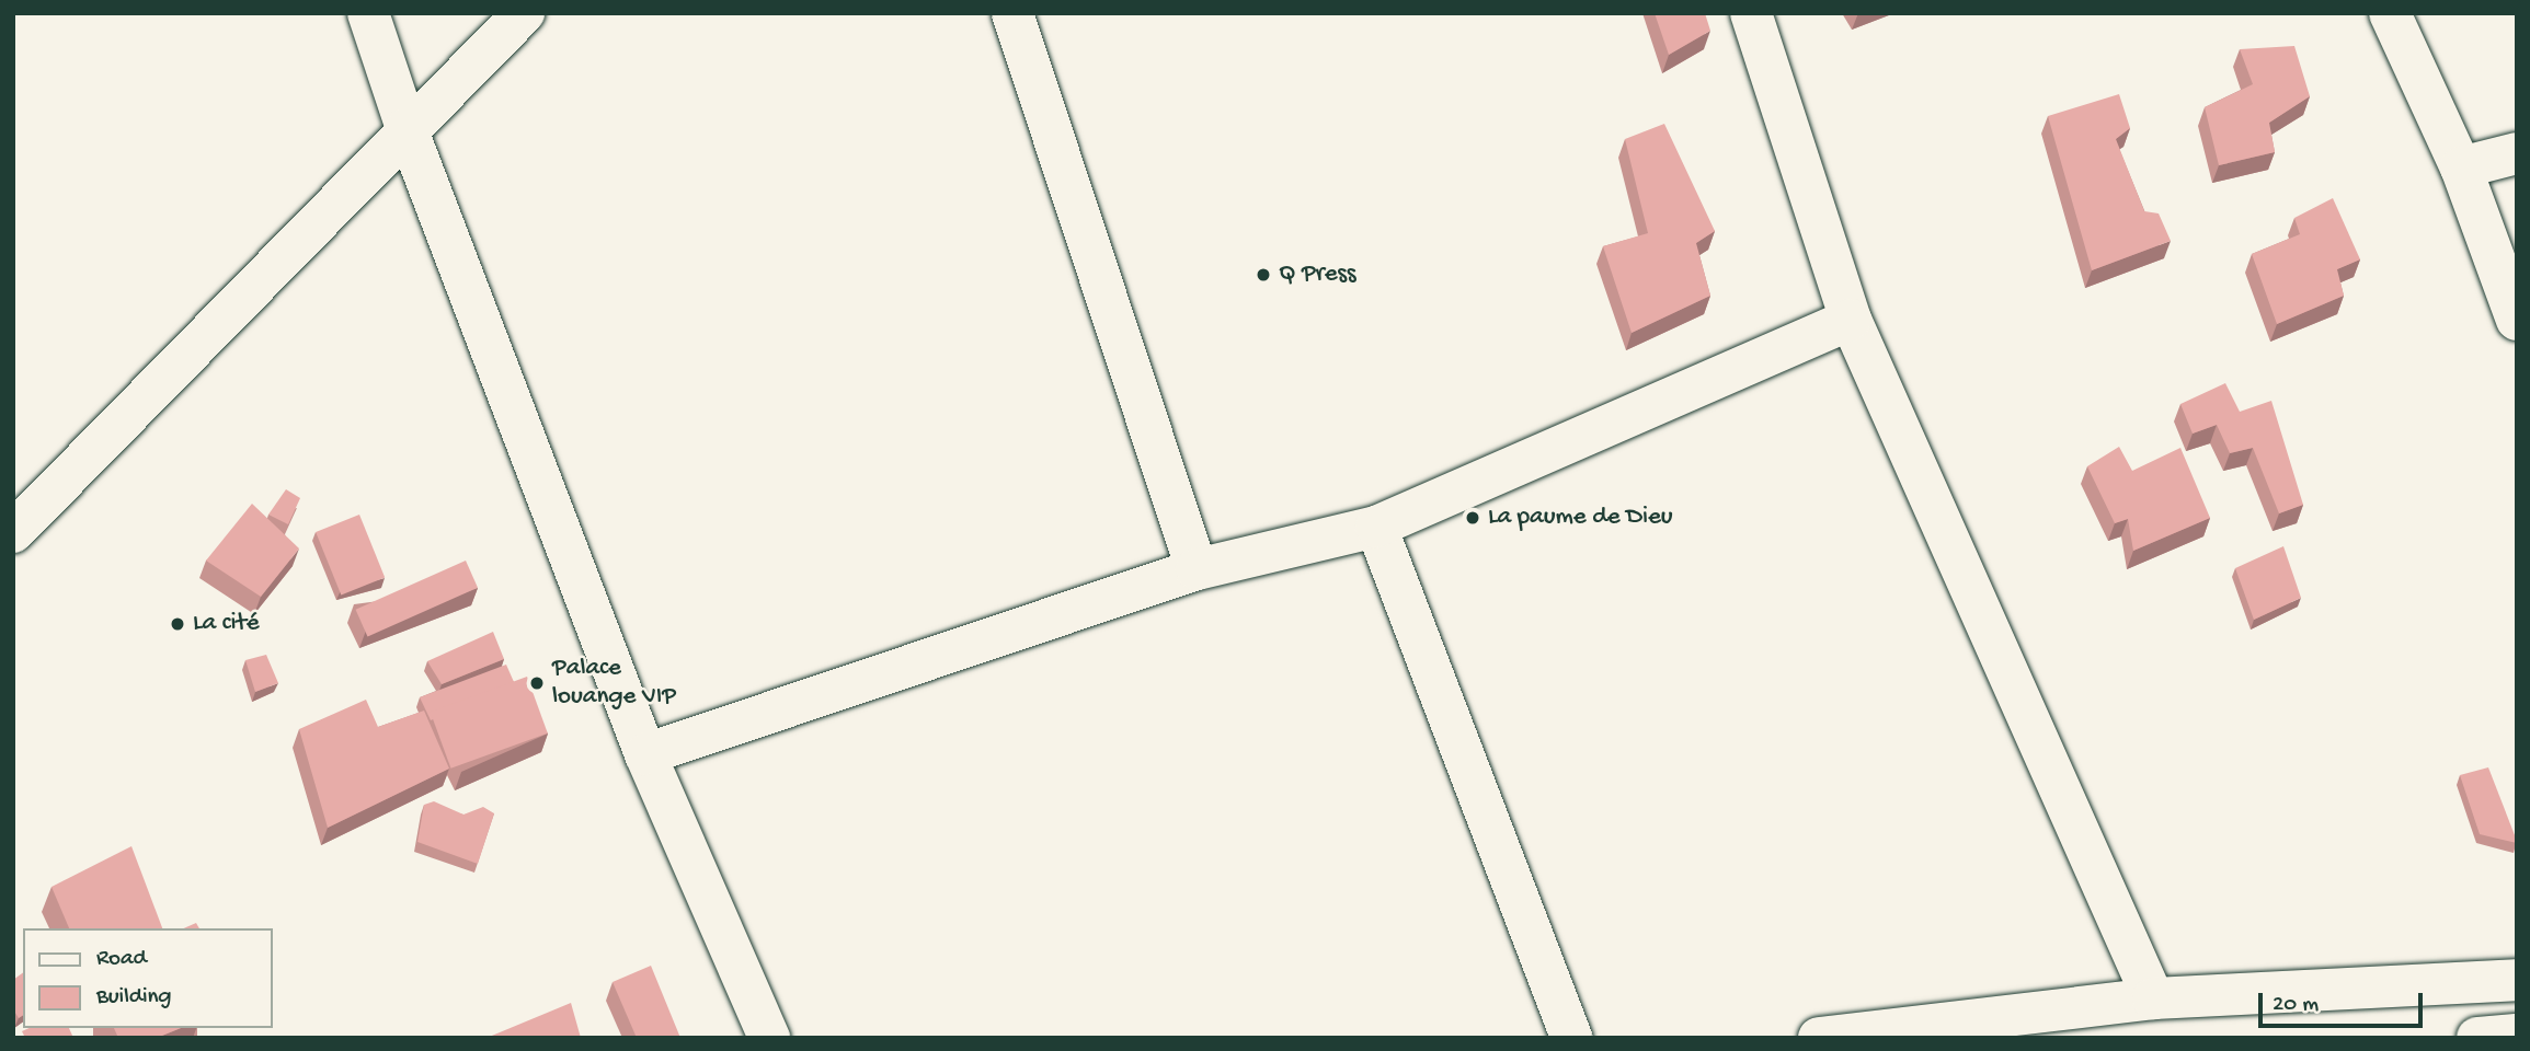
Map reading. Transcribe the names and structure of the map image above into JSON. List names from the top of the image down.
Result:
{
  "places": [
    "Q Press",
    "La paume de Dieu",
    "La cité",
    "Palace louange VIP"
  ],
  "legend": ["Road", "Building"],
  "scale_bar": "20 m"
}
